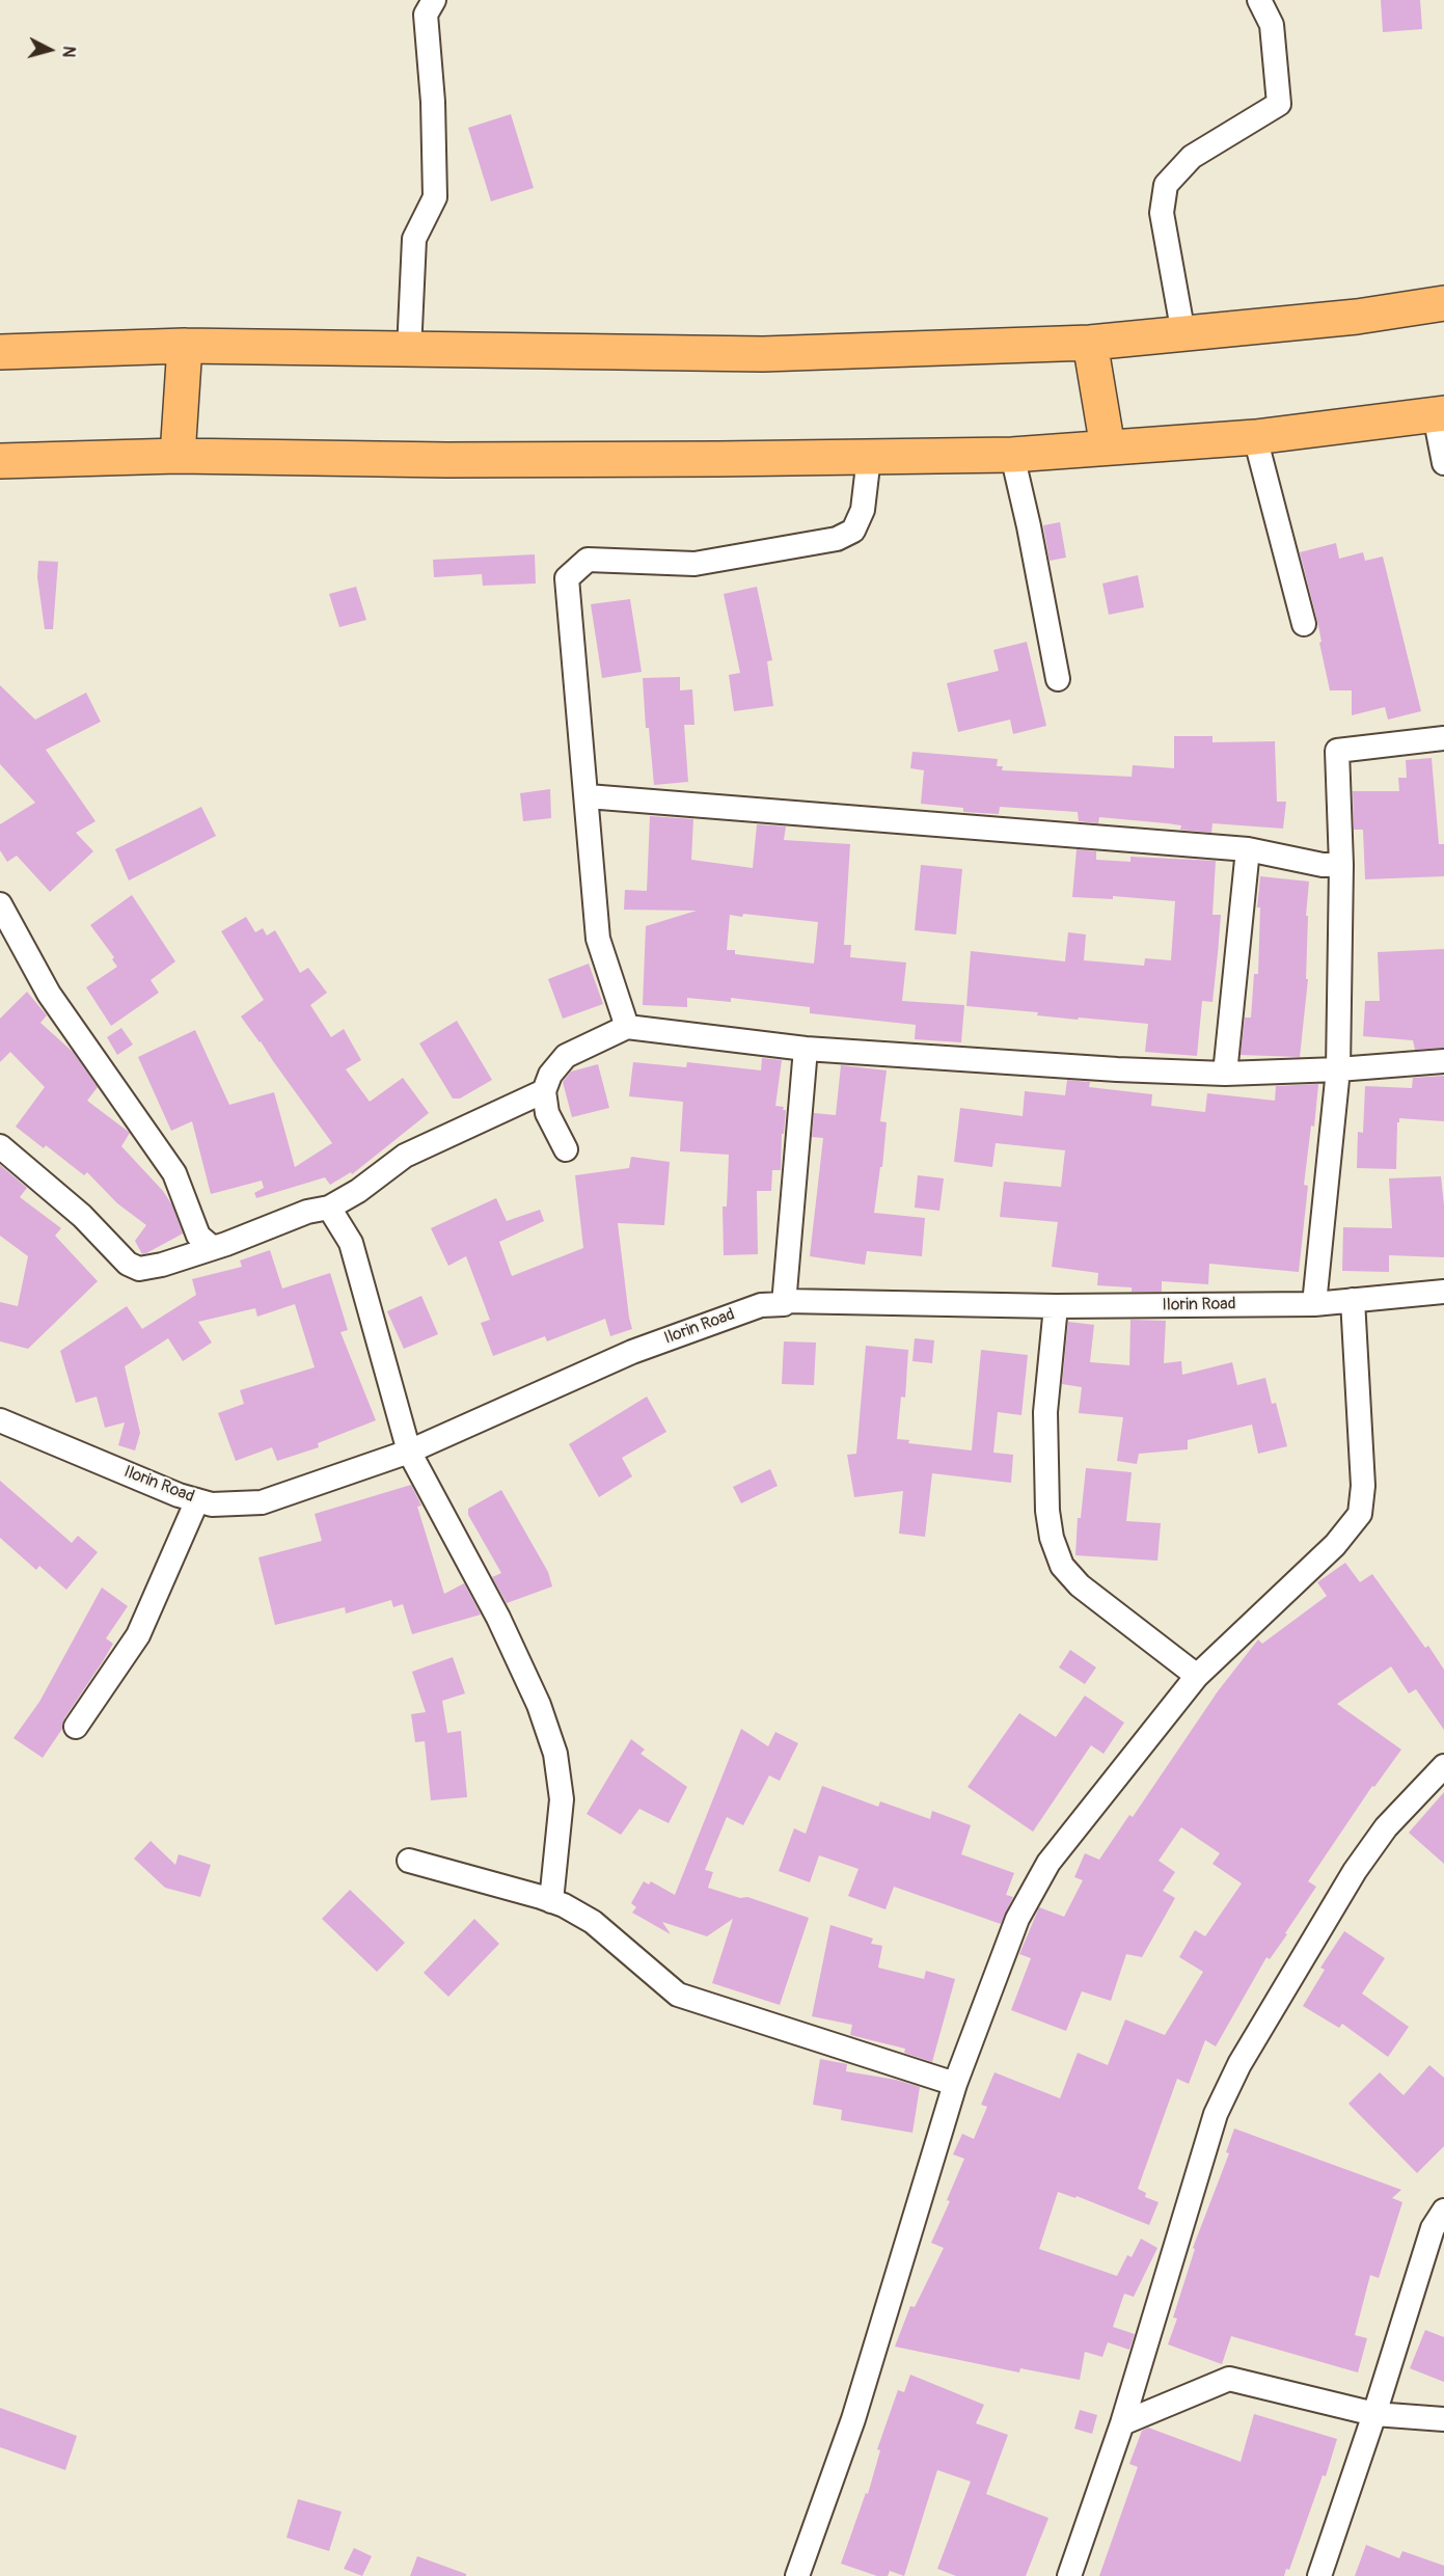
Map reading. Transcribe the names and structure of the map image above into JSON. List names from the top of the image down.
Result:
{
  "streets": {
    "street": ["Ilorin Road"]
  },
  "north": "right"
}
